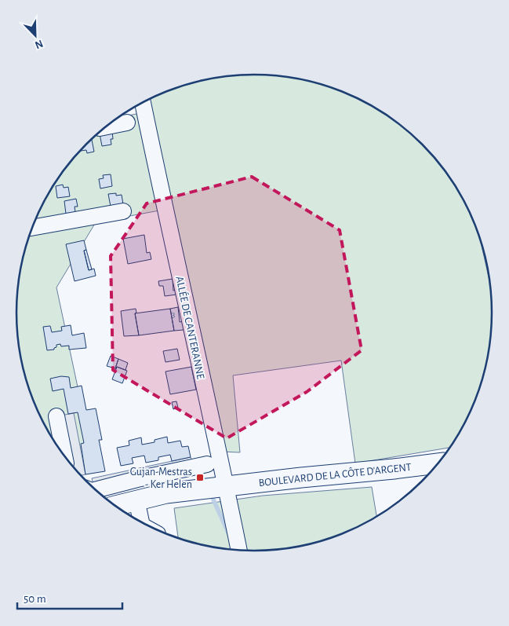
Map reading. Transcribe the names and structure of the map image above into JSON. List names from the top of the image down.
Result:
{
  "streets": {
    "main road": ["BOULEVARD DE LA CÔTE D'ARGENT"],
    "street": ["ALLÉE DE CANTERANNE"]
  },
  "crossings": [
    ["ALLÉE DE CANTERANNE", "BOULEVARD DE LA CÔTE D'ARGENT"]
  ],
  "places": {
    "transit": ["Gujan-Mestras - Ker Helen"]
  },
  "house_numbers": ["3"],
  "scale_bar": "50 m",
  "north": "bottom right"
}
